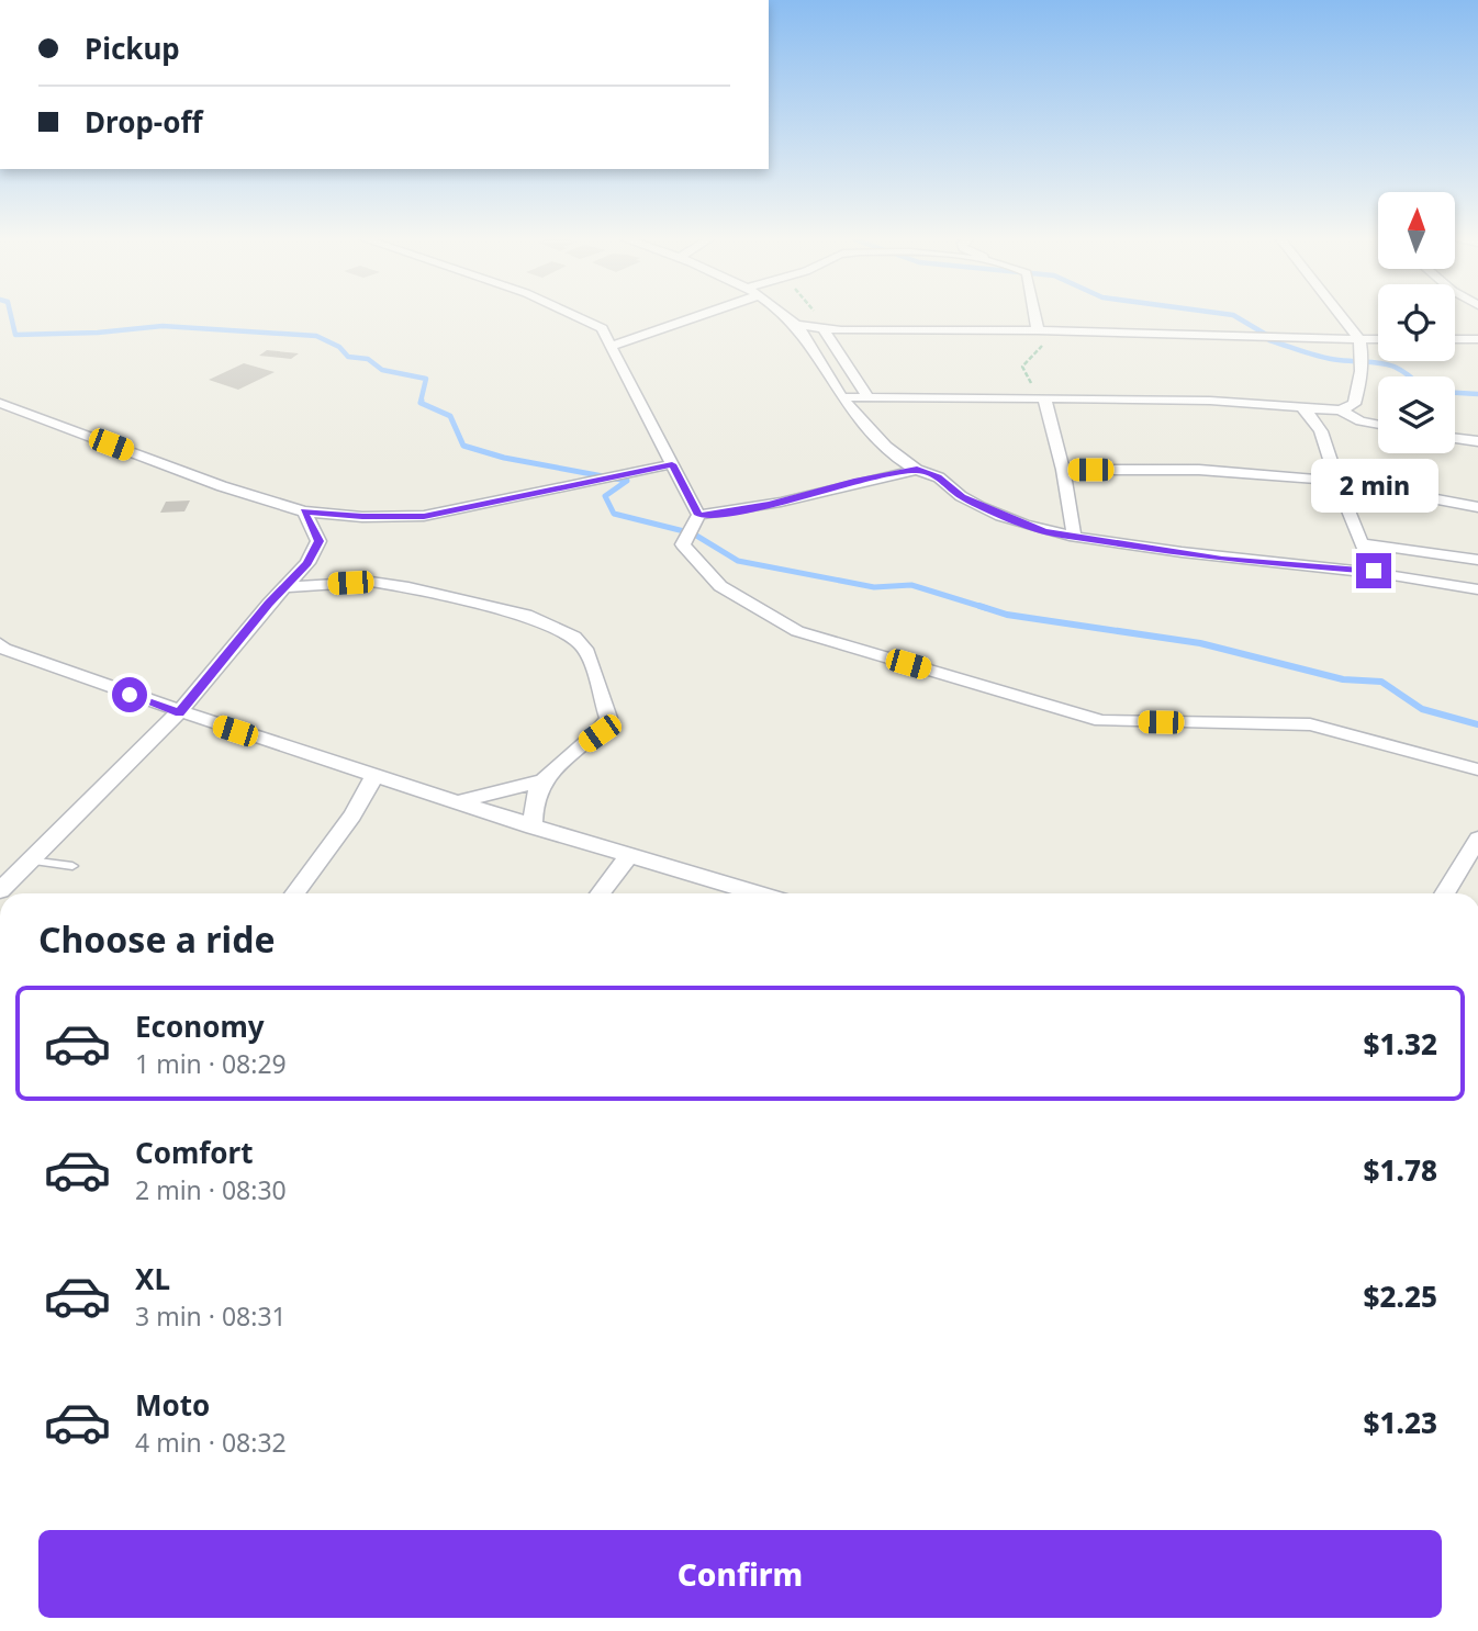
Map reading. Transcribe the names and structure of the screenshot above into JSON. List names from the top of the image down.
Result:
{
  "north": "top",
  "page": {
    "banner": ["Pickup", "Drop-off"],
    "bubble": "2 min",
    "heading": "Choose a ride",
    "list": [
      {
        "name": "Economy",
        "note": "1 min · 08:29",
        "value": "$1.32"
      },
      {
        "name": "Comfort",
        "note": "2 min · 08:30",
        "value": "$1.78"
      },
      {
        "name": "XL",
        "note": "3 min · 08:31",
        "value": "$2.25"
      },
      {
        "name": "Moto",
        "note": "4 min · 08:32",
        "value": "$1.23"
      }
    ],
    "buttons": "Confirm"
  }
}
